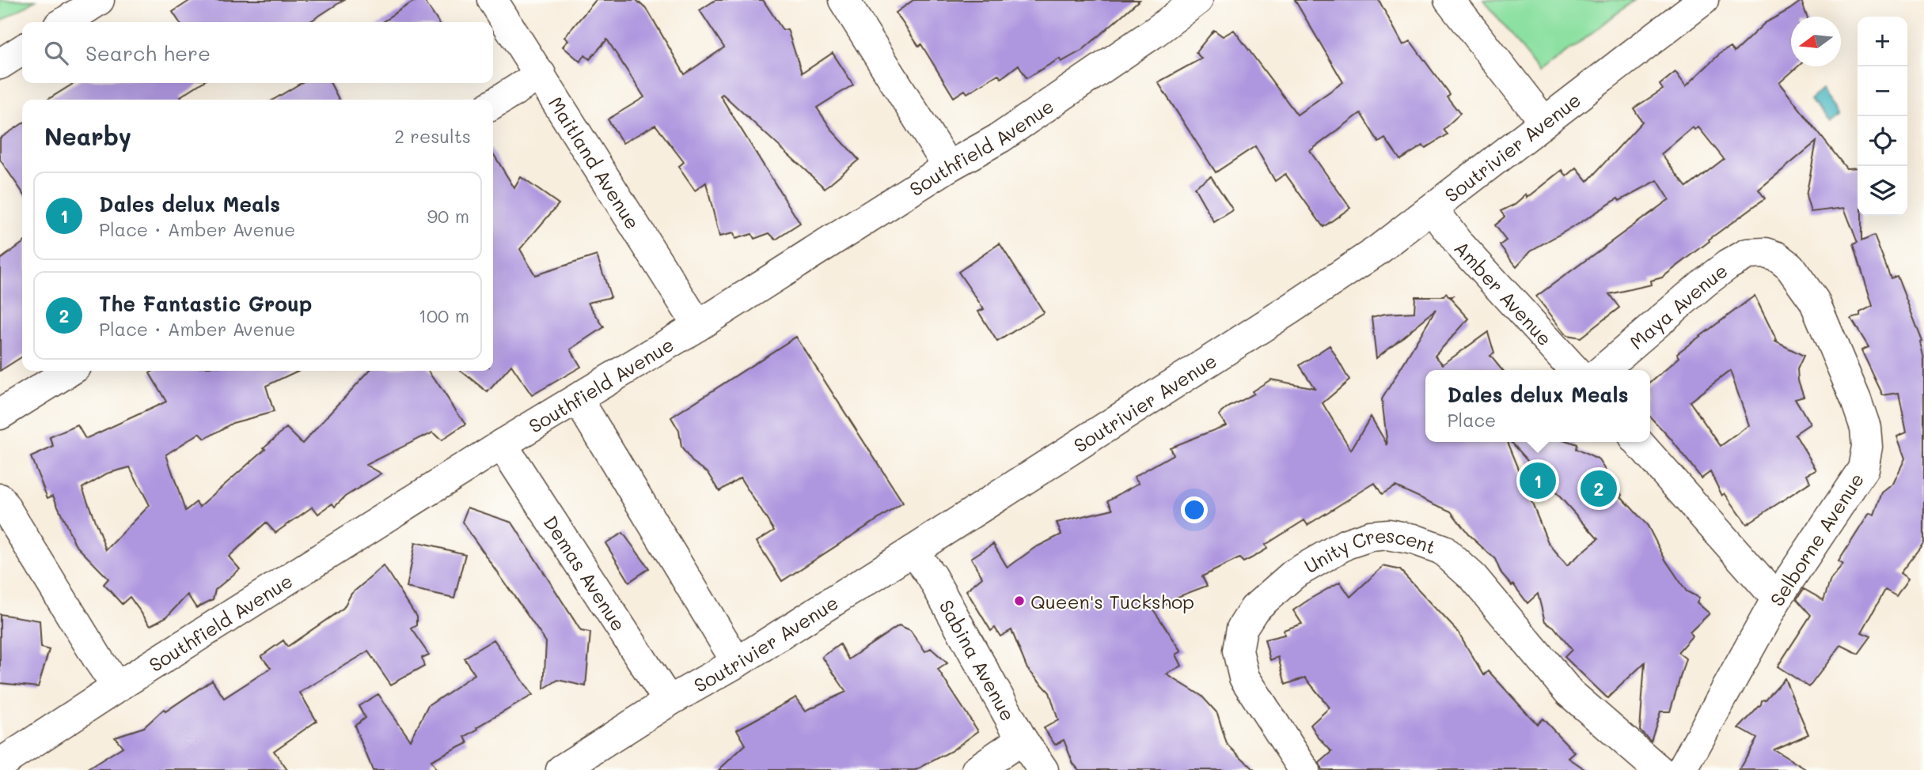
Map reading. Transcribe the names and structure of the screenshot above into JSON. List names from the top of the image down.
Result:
{
  "streets": {
    "street": [
      "Southfield Avenue",
      "Soutrivier Avenue",
      "Maitland Avenue",
      "Amber Avenue",
      "Maya Avenue",
      "Selborne Avenue",
      "Unity Crescent",
      "Demas Avenue",
      "Sabina Avenue"
    ]
  },
  "crossings": [
    ["Southfield Avenue", "Maitland Avenue"],
    ["Southfield Avenue", "Demas Avenue"],
    ["Soutrivier Avenue", "Amber Avenue"],
    ["Soutrivier Avenue", "Demas Avenue"],
    ["Soutrivier Avenue", "Sabina Avenue"],
    ["Maya Avenue", "Selborne Avenue"]
  ],
  "places": ["Queen's Tuckshop"],
  "north": "left",
  "page": {
    "map_buttons": ["+", "−"],
    "search": "Search here",
    "heading": ["Nearby", "2 results"],
    "list": [
      {
        "mark": "1",
        "name": "Dales delux Meals",
        "note": "Place · Amber Avenue",
        "value": "90 m"
      },
      {
        "mark": "2",
        "name": "The Fantastic Group",
        "note": "Place · Amber Avenue",
        "value": "100 m"
      }
    ],
    "popup": ["Dales delux Meals", "Place"],
    "pins": ["1", "2"]
  }
}
